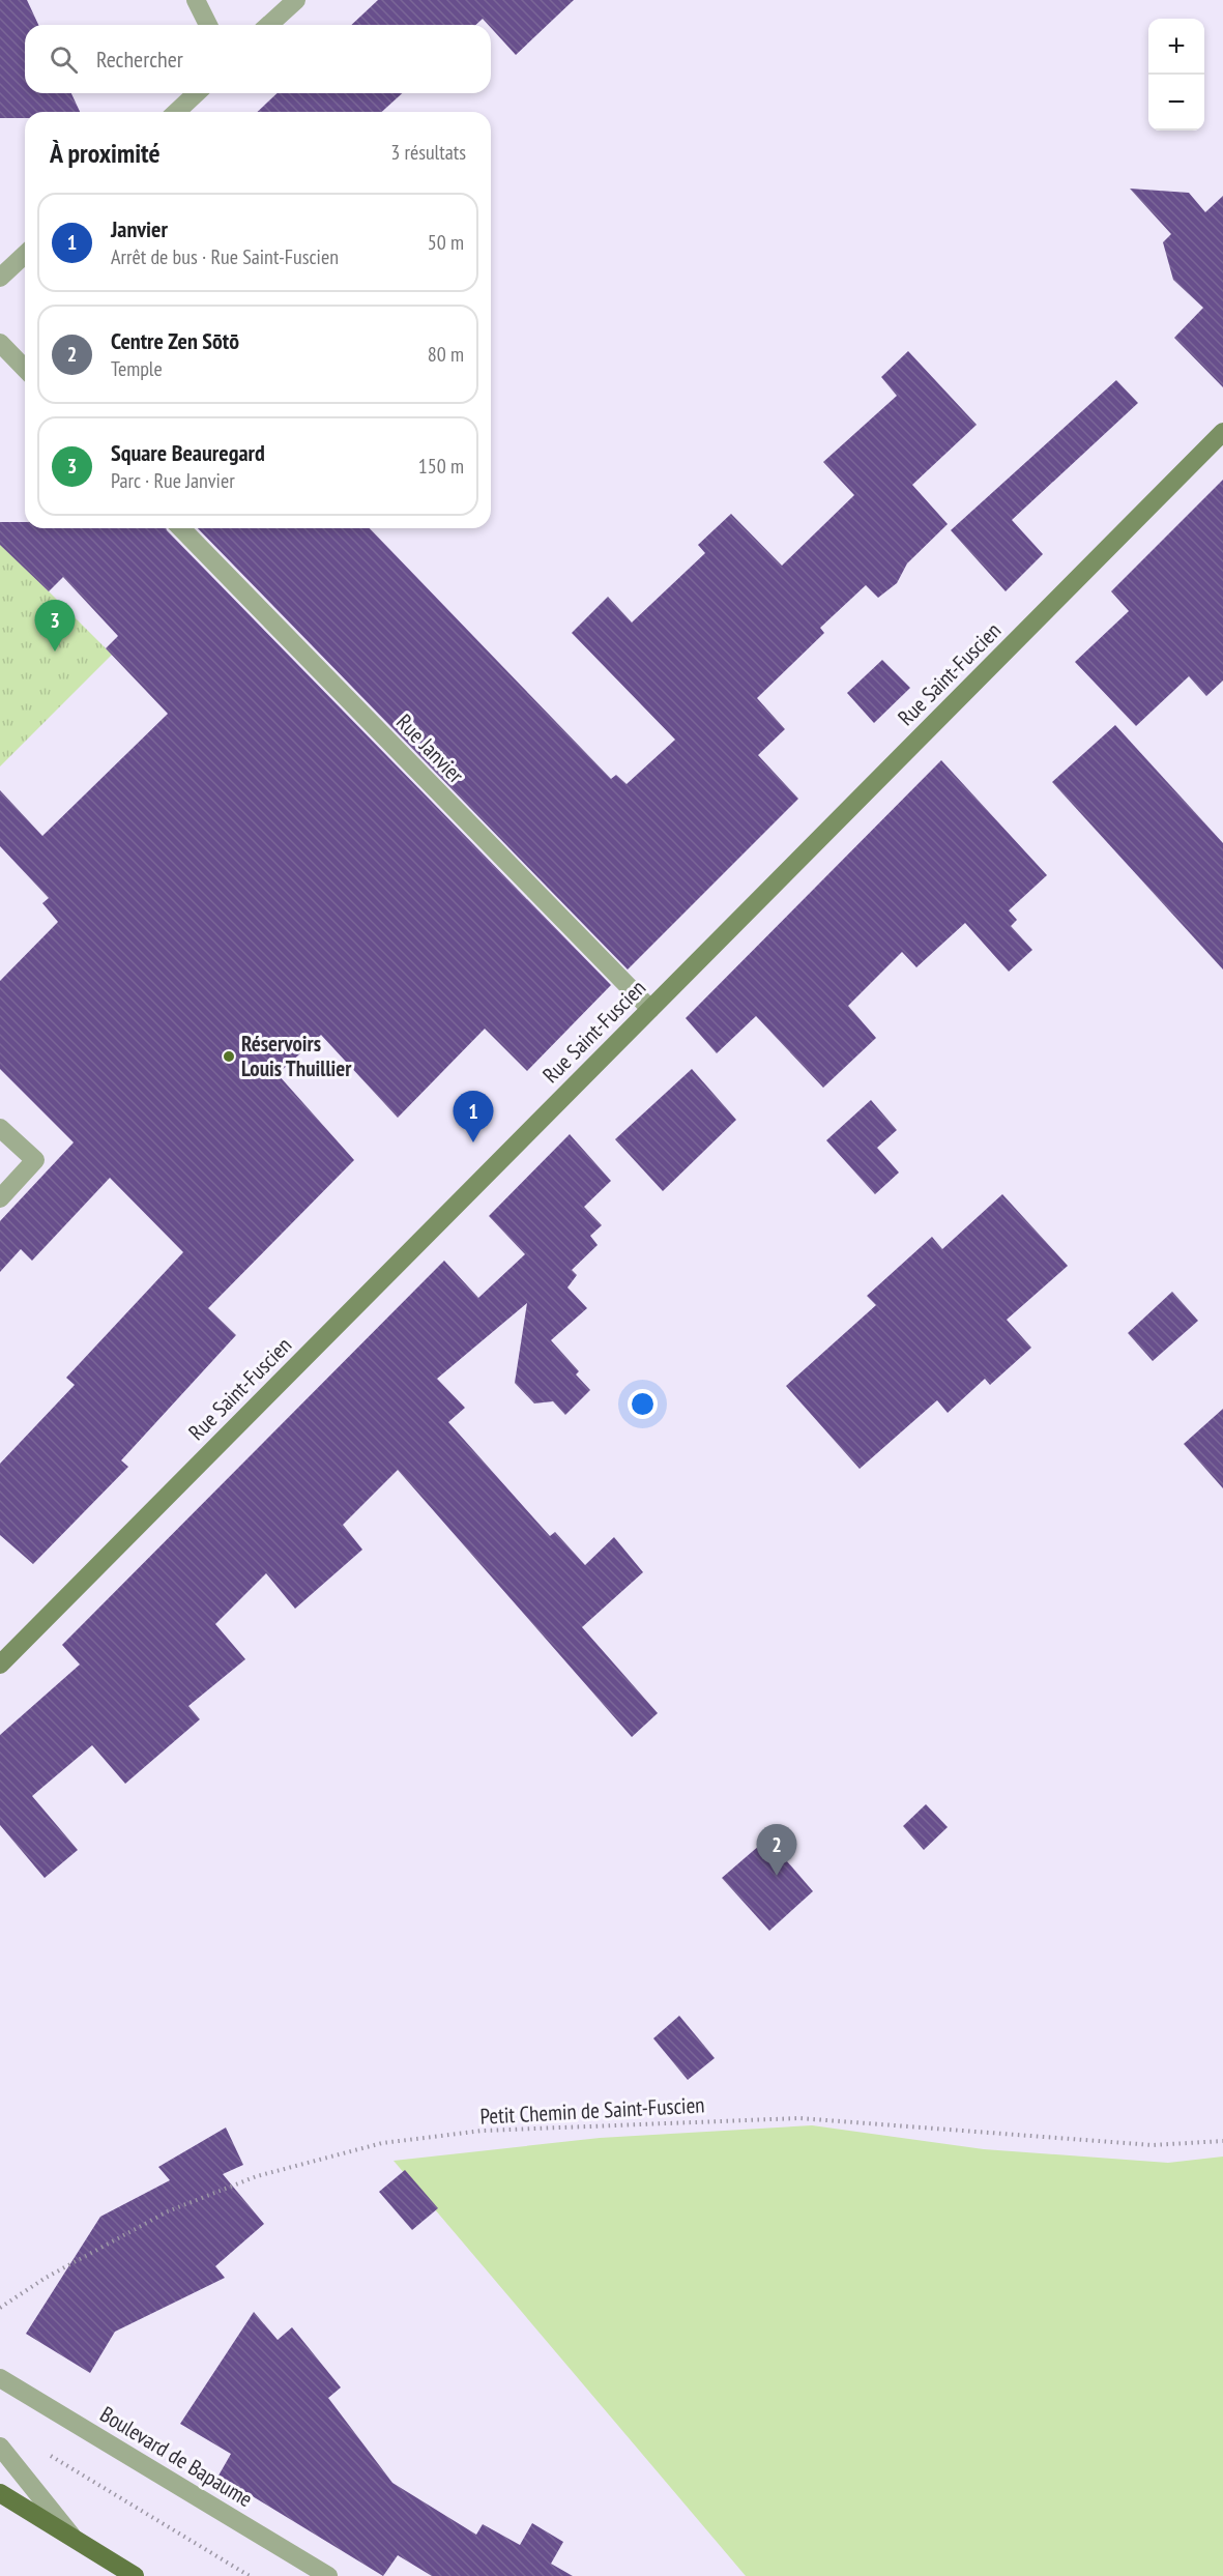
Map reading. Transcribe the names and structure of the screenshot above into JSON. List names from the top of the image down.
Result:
{
  "streets": {
    "main road": ["Rue Saint-Fuscien"],
    "street": ["Rue Janvier", "Boulevard de Bapaume"],
    "path": ["Petit Chemin de Saint-Fuscien"]
  },
  "crossings": [
    ["Rue Saint-Fuscien", "Rue Janvier"]
  ],
  "places": ["Réservoirs Louis Thuillier"],
  "page": {
    "map_buttons": ["+", "−"],
    "search": "Rechercher",
    "heading": ["À proximité", "3 résultats"],
    "list": [
      {
        "mark": "1",
        "name": "Janvier",
        "note": "Arrêt de bus · Rue Saint-Fuscien",
        "value": "50 m"
      },
      {
        "mark": "2",
        "name": "Centre Zen Sōtō",
        "note": "Temple",
        "value": "80 m"
      },
      {
        "mark": "3",
        "name": "Square Beauregard",
        "note": "Parc · Rue Janvier",
        "value": "150 m"
      }
    ],
    "pins": ["3", "1", "2"]
  }
}
